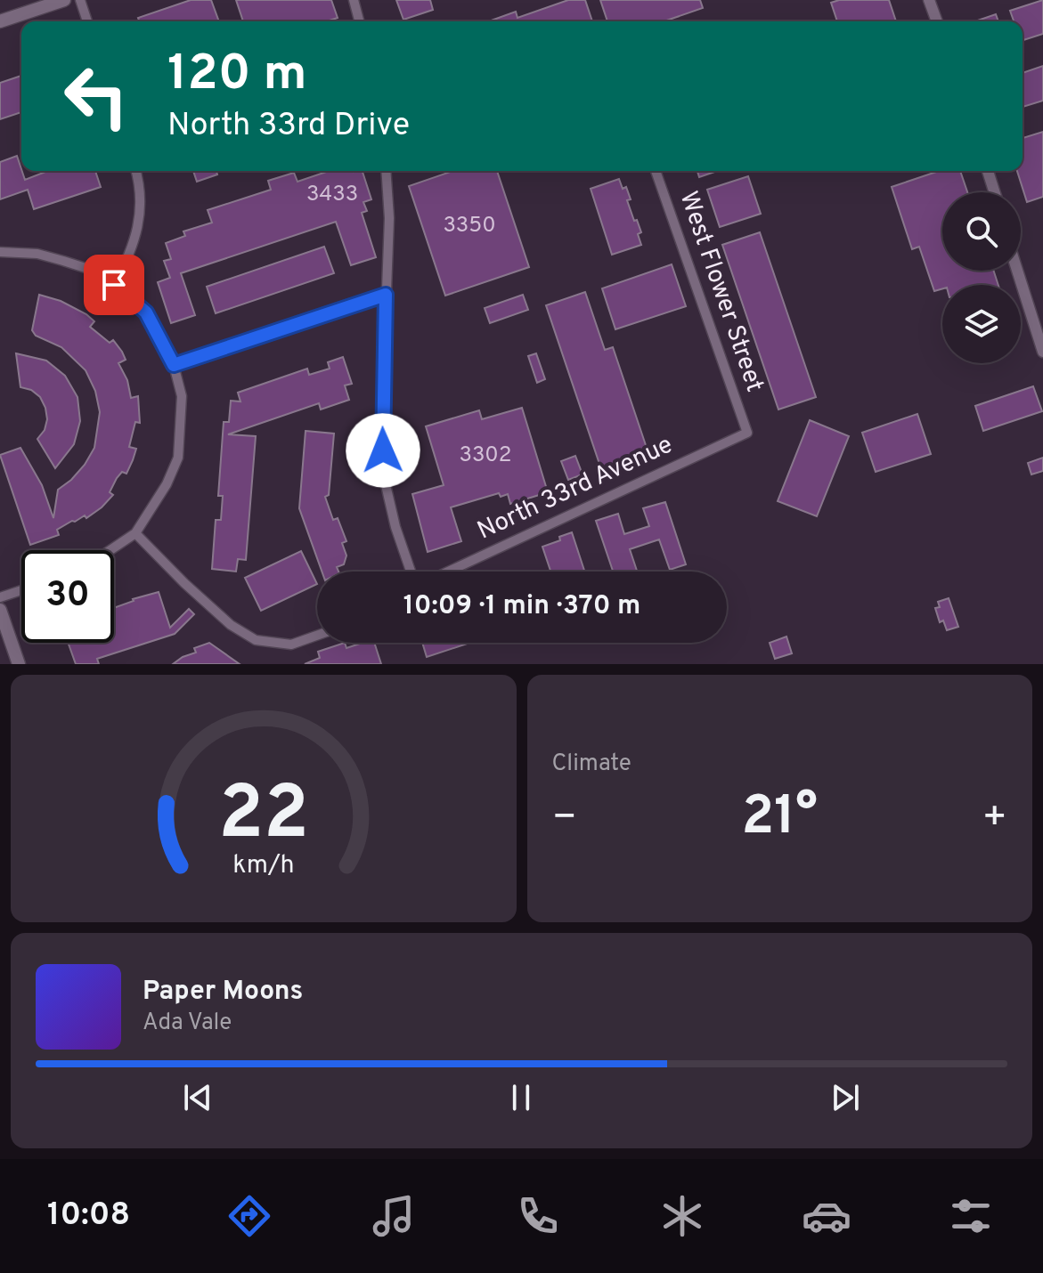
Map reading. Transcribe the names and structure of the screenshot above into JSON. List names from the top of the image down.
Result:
{
  "streets": {
    "street": ["West Flower Street", "North 33rd Avenue"]
  },
  "crossings": [
    ["West Flower Street", "North 33rd Avenue"]
  ],
  "house_numbers": ["3433", "3350", "3302"],
  "page": {
    "turn": ["120 m", "North 33rd Drive"],
    "limit": "30",
    "trip": "10:09 · 1 min · 370 m",
    "tile": "Climate",
    "heat": ["−", "21°", "+"],
    "song": ["Paper Moons", "Ada Vale"],
    "tabs": "10:08",
    "gauge": ["22", "km/h"]
  }
}
